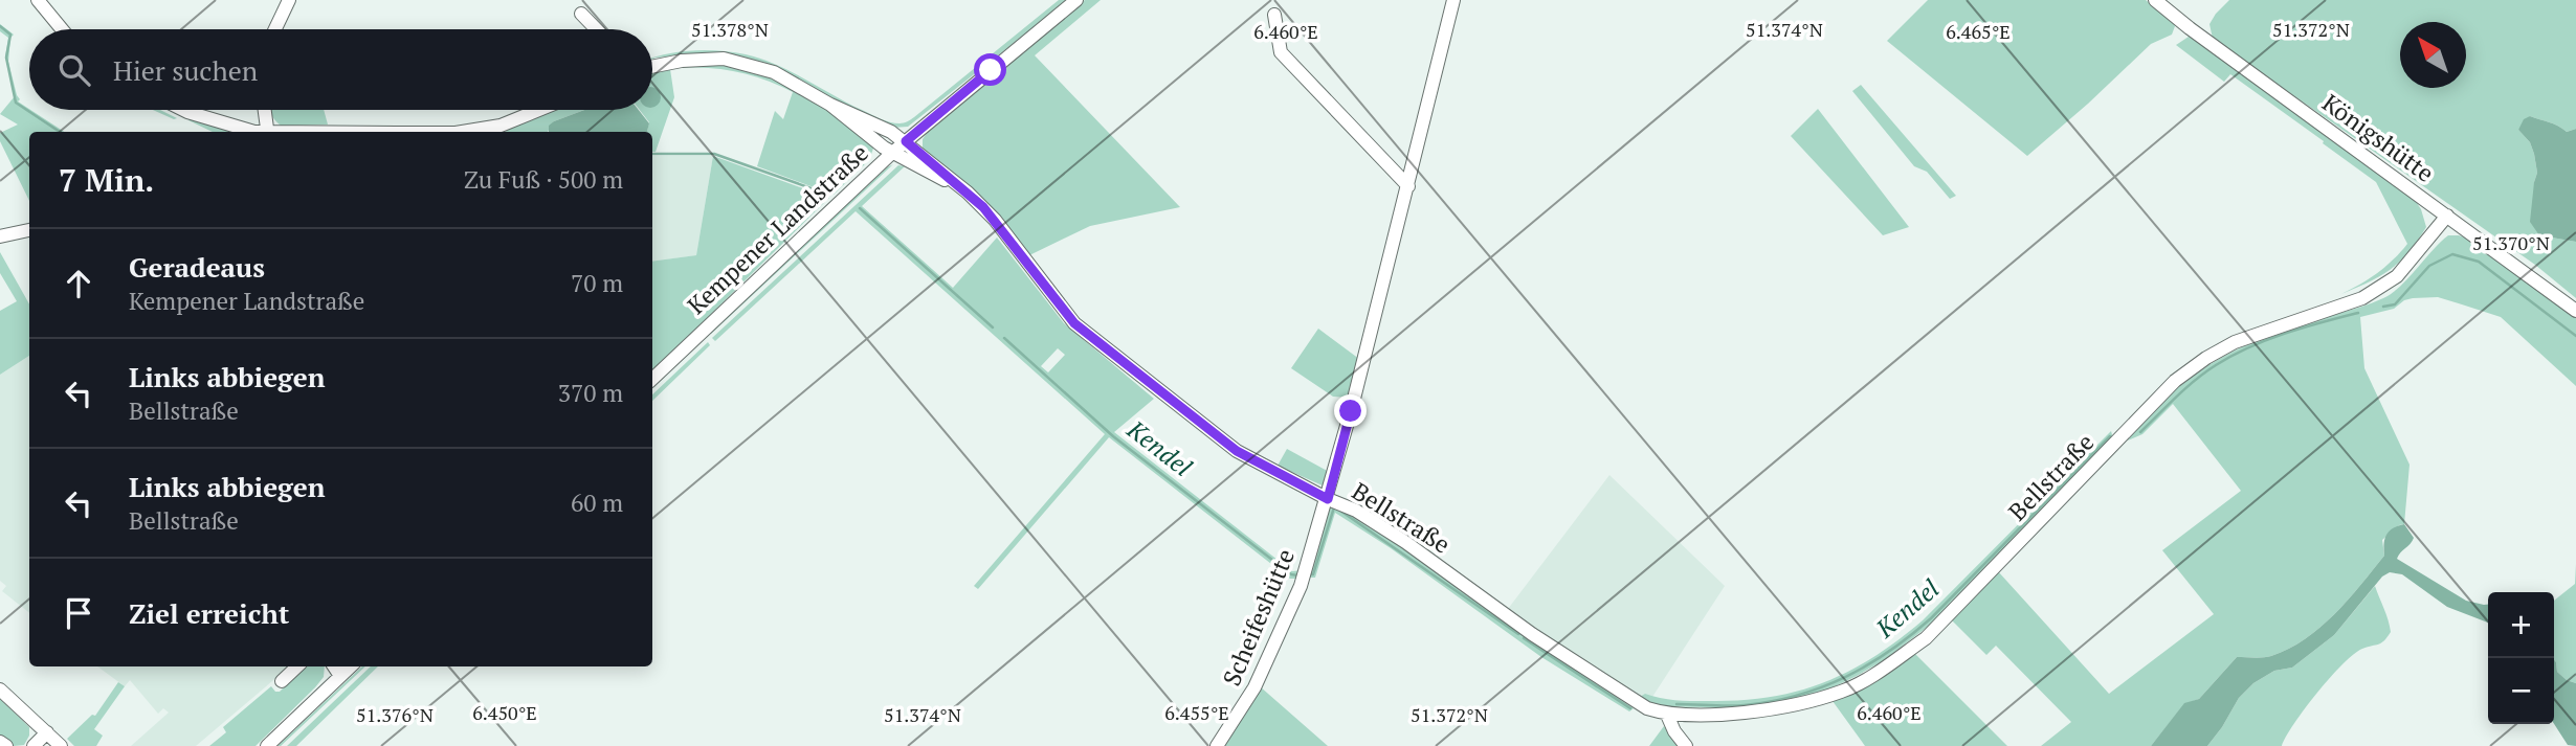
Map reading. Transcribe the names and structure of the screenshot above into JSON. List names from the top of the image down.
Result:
{
  "streets": {
    "street": [
      "Königshütte",
      "Kempener Landstraße",
      "Bellstraße",
      "Scheifeshütte"
    ]
  },
  "crossings": [
    ["Königshütte", "Bellstraße"],
    ["Kempener Landstraße", "Bellstraße"],
    ["Bellstraße", "Scheifeshütte"]
  ],
  "water": ["Kendel"],
  "north": "top left",
  "page": {
    "search": "Hier suchen",
    "heading": ["7 Min.", "Zu Fuß · 500 m"],
    "list": [
      ["Geradeaus", "Kempener Landstraße", "70 m"],
      ["Links abbiegen", "Bellstraße", "370 m"],
      ["Links abbiegen", "Bellstraße", "60 m"],
      "Ziel erreicht"
    ],
    "map_buttons": ["+", "−"]
  },
  "coordinates": [
    "51.378°N",
    "51.374°N",
    "51.372°N",
    "6.465°E",
    "6.460°E",
    "51.370°N",
    "6.450°E",
    "6.455°E",
    "51.376°N"
  ]
}
